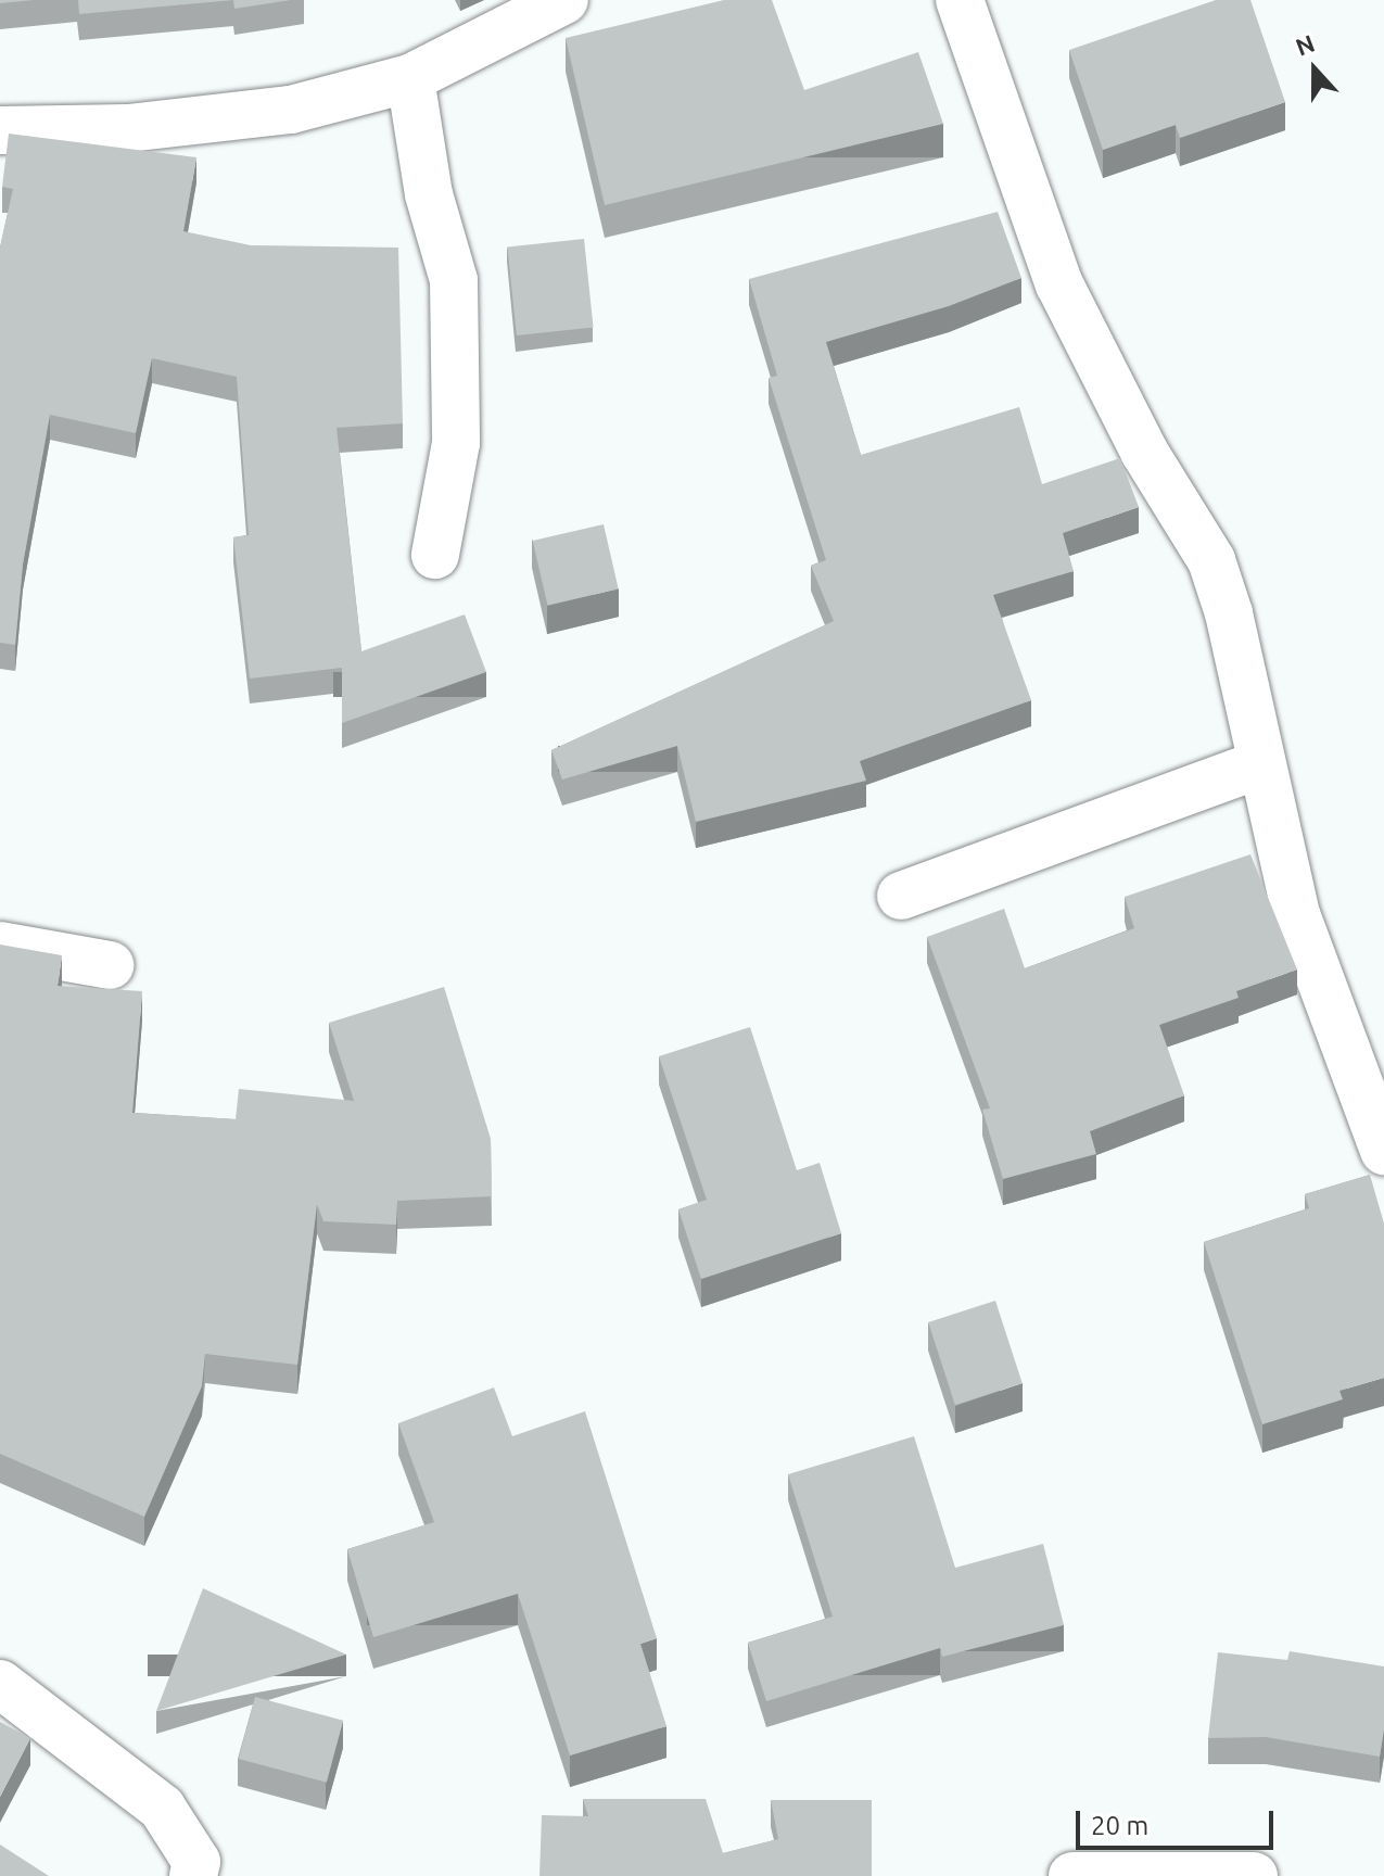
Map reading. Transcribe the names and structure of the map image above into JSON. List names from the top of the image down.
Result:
{
  "scale_bar": "20 m",
  "north": "top"
}
